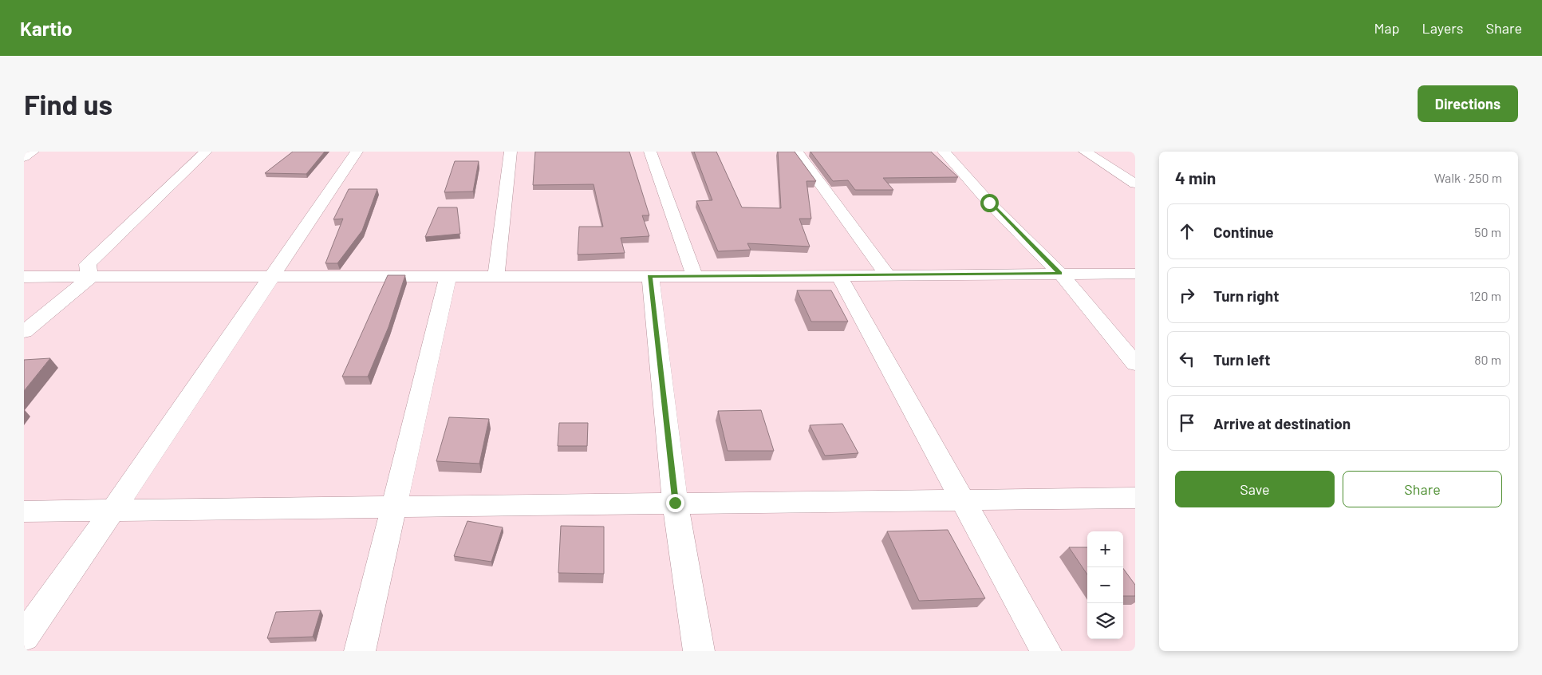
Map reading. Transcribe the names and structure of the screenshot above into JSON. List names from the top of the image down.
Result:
{
  "page": {
    "header": "Kartio",
    "nav": ["Map", "Layers", "Share"],
    "buttons": [
      "Directions",
      ["Save", "Share"]
    ],
    "title": "Find us",
    "heading": ["4 min", "Walk · 250 m"],
    "list": [
      ["Continue", "50 m"],
      ["Turn right", "120 m"],
      ["Turn left", "80 m"],
      "Arrive at destination"
    ],
    "map_buttons": ["+", "−"]
  }
}
